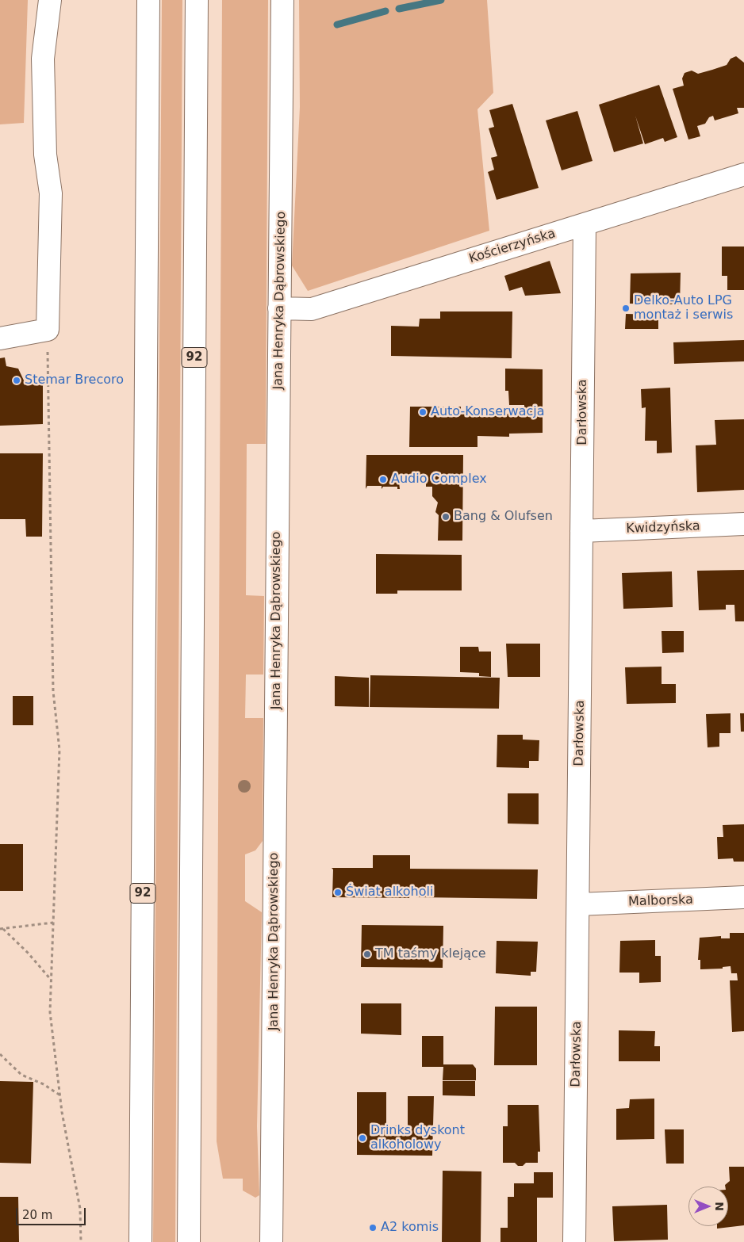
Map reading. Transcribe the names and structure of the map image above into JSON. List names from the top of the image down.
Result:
{
  "streets": {
    "street": [
      "Kościerzyńska",
      "Jana Henryka Dąbrowskiego",
      "92",
      "Darłowska",
      "Kwidzyńska",
      "Malborska"
    ]
  },
  "crossings": [
    ["Kościerzyńska", "Jana Henryka Dąbrowskiego"],
    ["Kościerzyńska", "Darłowska"],
    ["Darłowska", "Kwidzyńska"],
    ["Darłowska", "Malborska"]
  ],
  "places": [
    "Delko-Auto LPG montaż i serwis",
    "Stemar Brecoro",
    "Auto-Konserwacja",
    "Audio Complex",
    "Bang & Olufsen",
    "Świat alkoholi",
    "TM taśmy klejące",
    "Drinks dyskont alkoholowy",
    "A2 komis"
  ],
  "scale_bar": "20 m",
  "north": "right"
}
